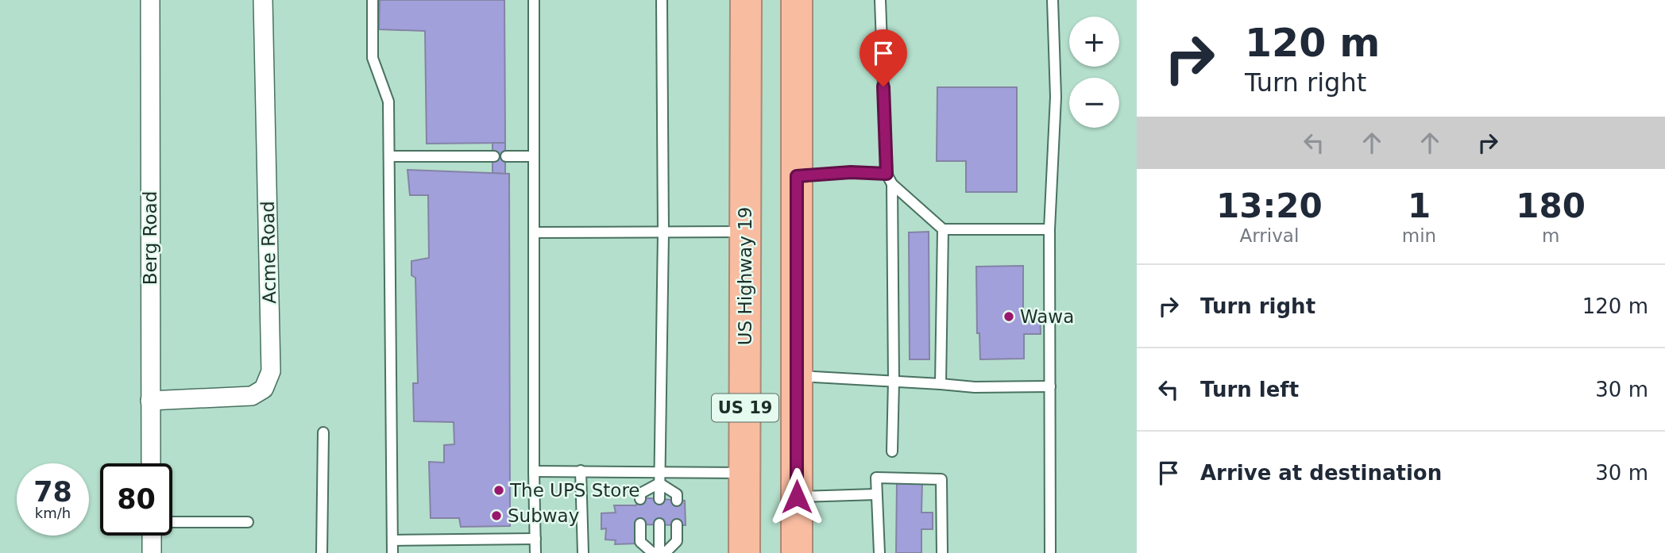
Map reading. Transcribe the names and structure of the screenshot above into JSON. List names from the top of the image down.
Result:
{
  "streets": {
    "highway": ["US Highway 19", "US 19"],
    "street": ["Berg Road", "Acme Road"]
  },
  "crossings": [
    ["Berg Road", "Acme Road"]
  ],
  "places": ["Wawa", "The UPS Store", "Subway"],
  "page": {
    "turn": ["120 m", "Turn right"],
    "map_buttons": ["+", "−"],
    "eta": [
      "13:20",
      "Arrival",
      "1",
      "min",
      "180",
      "m"
    ],
    "list": [
      {
        "name": "Turn right",
        "value": "120 m"
      },
      {
        "name": "Turn left",
        "value": "30 m"
      },
      {
        "name": "Arrive at destination",
        "value": "30 m"
      }
    ],
    "speed": "78 km/h",
    "limit": "80"
  }
}
